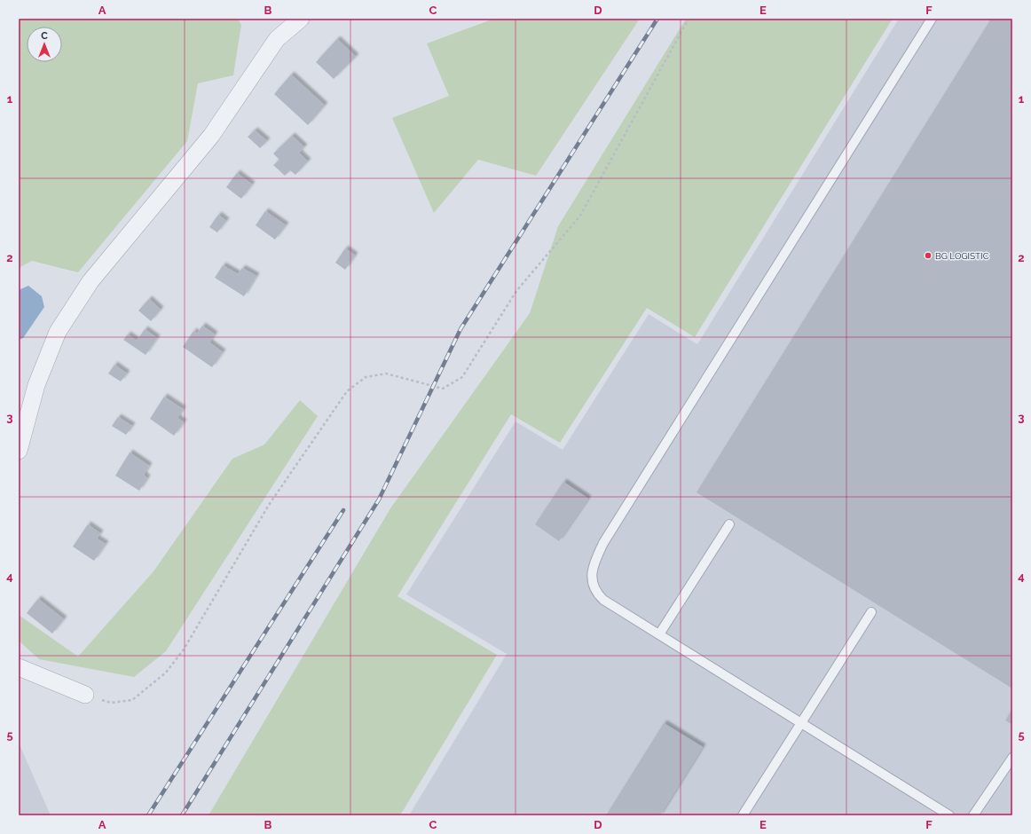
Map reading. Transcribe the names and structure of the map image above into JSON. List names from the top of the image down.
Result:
{
  "places": ["BG LOGISTIC"],
  "north": "top",
  "grid": {
    "columns": [
      "A",
      "B",
      "C",
      "D",
      "E",
      "F"
    ],
    "rows": [
      "1",
      "2",
      "3",
      "4",
      "5"
    ]
  }
}
